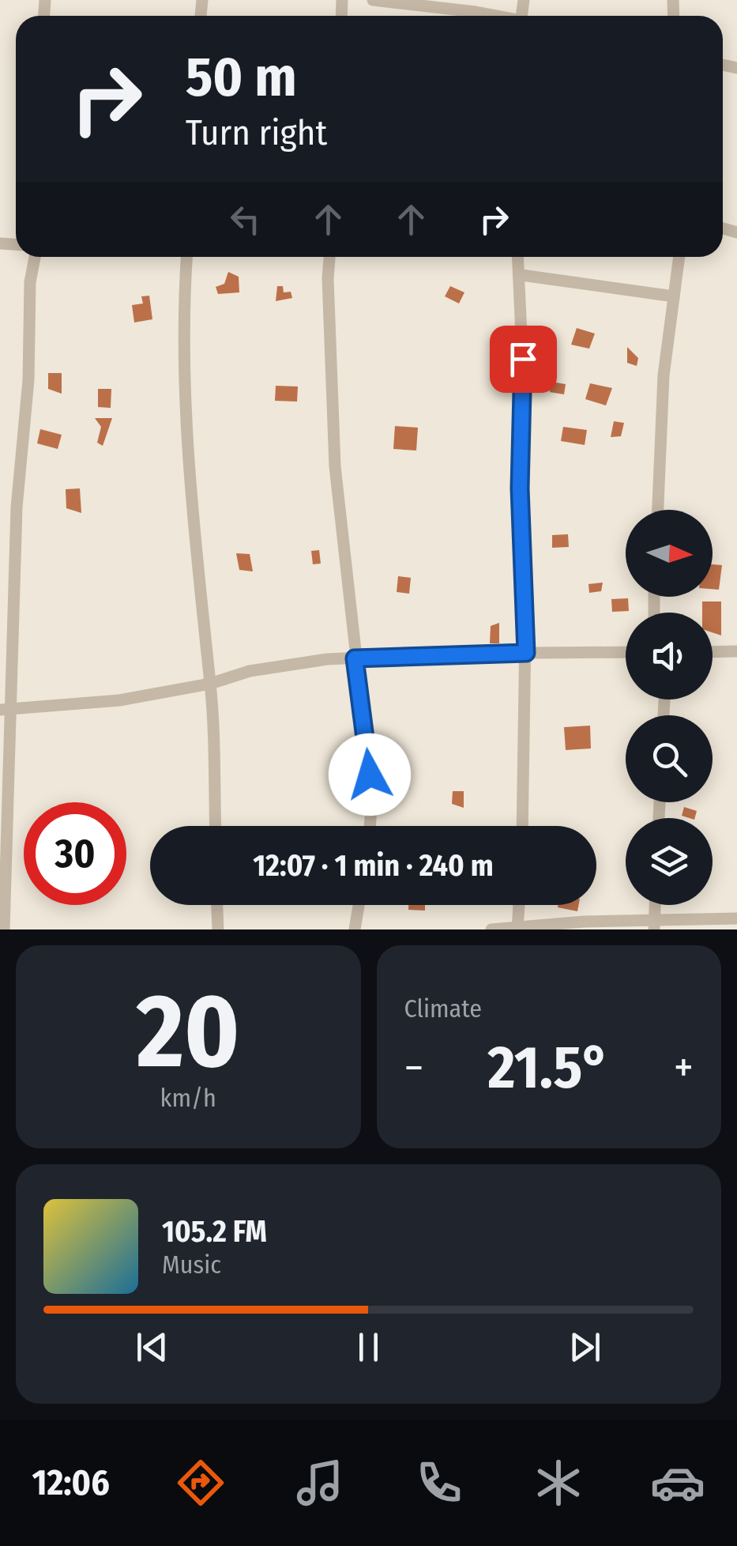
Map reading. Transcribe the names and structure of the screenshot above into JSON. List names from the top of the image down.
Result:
{
  "north": "right",
  "page": {
    "turn": ["50 m", "Turn right"],
    "limit": "30",
    "trip": "12:07 · 1 min · 240 m",
    "tile": [
      ["20", "km/h"],
      "Climate"
    ],
    "heat": ["−", "21.5°", "+"],
    "song": ["105.2 FM", "Music"],
    "tabs": "12:06"
  }
}
